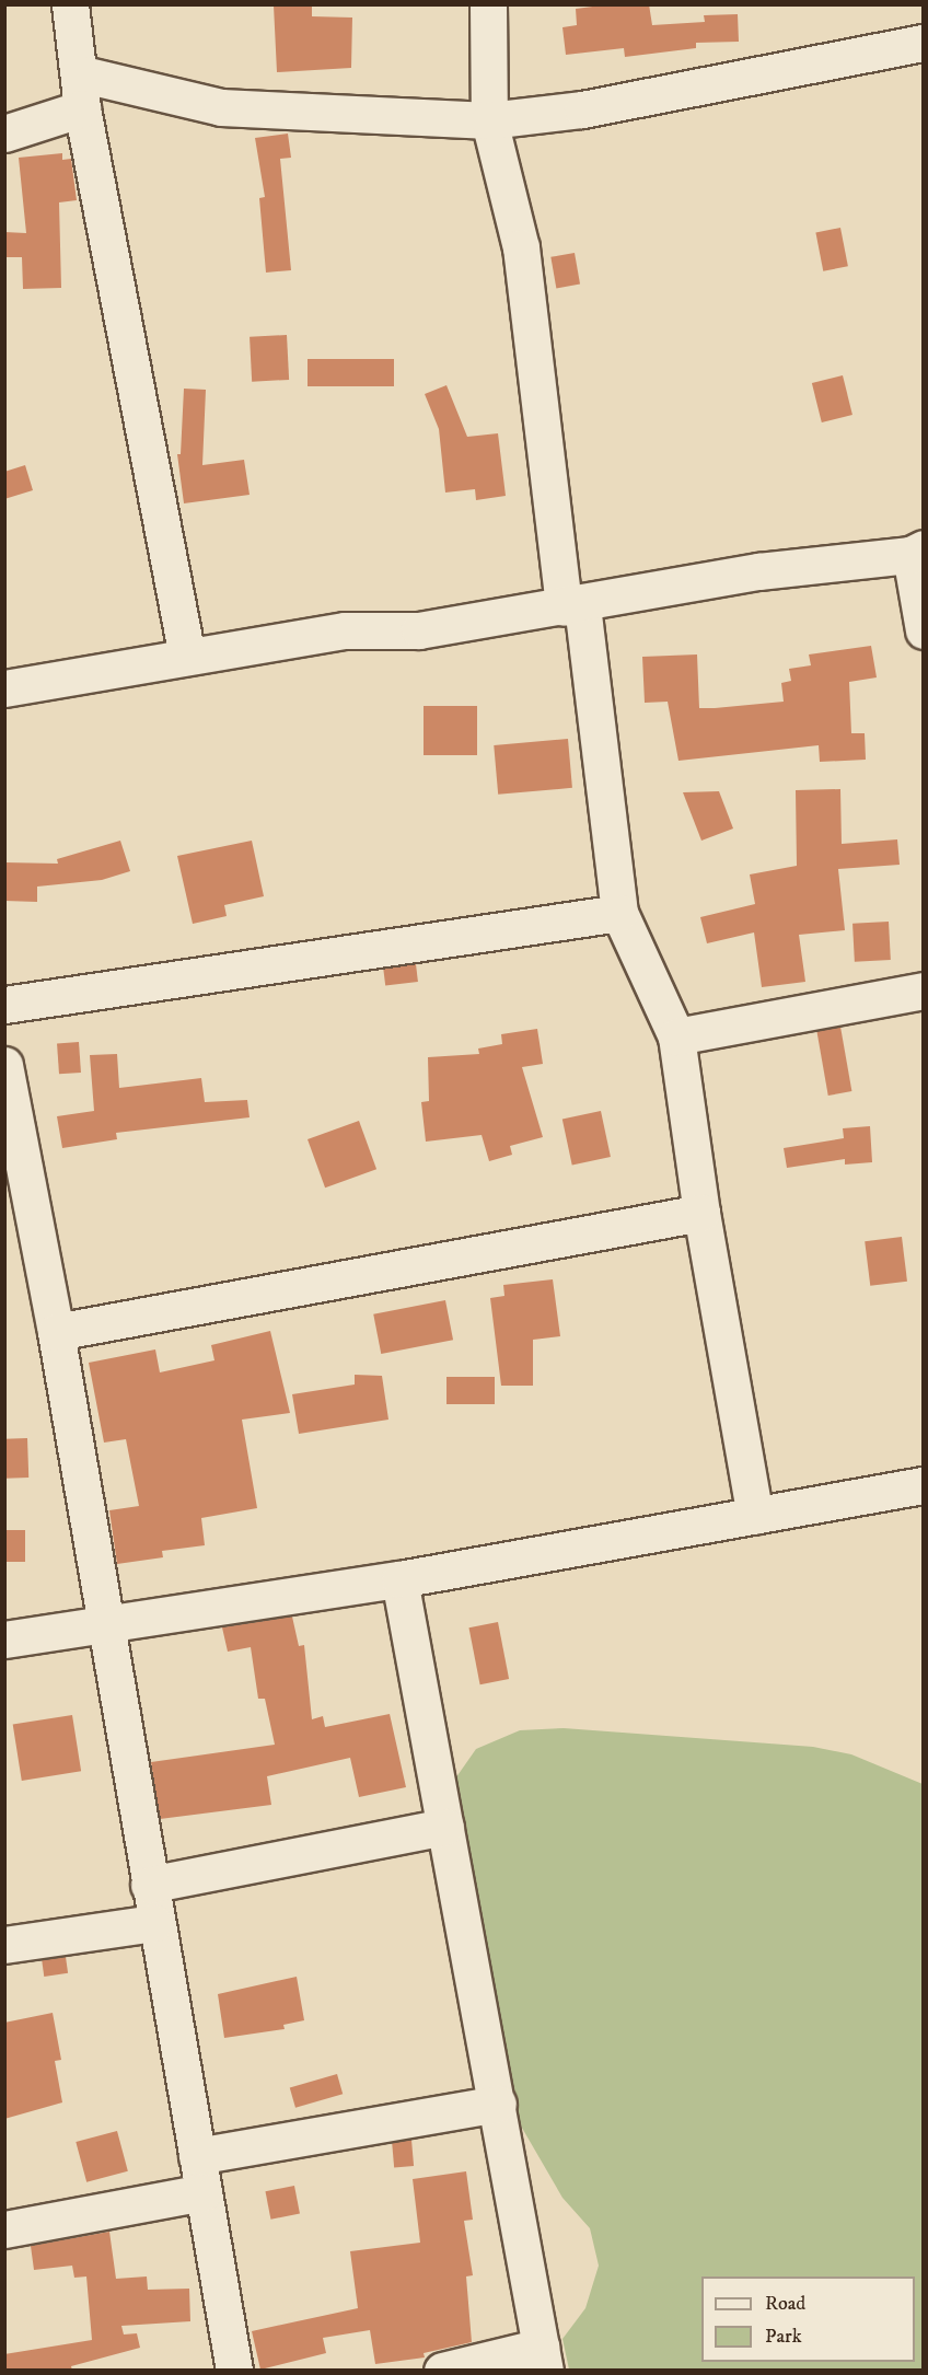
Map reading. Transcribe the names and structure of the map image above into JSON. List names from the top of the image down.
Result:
{
  "legend": ["Road", "Park"]
}
